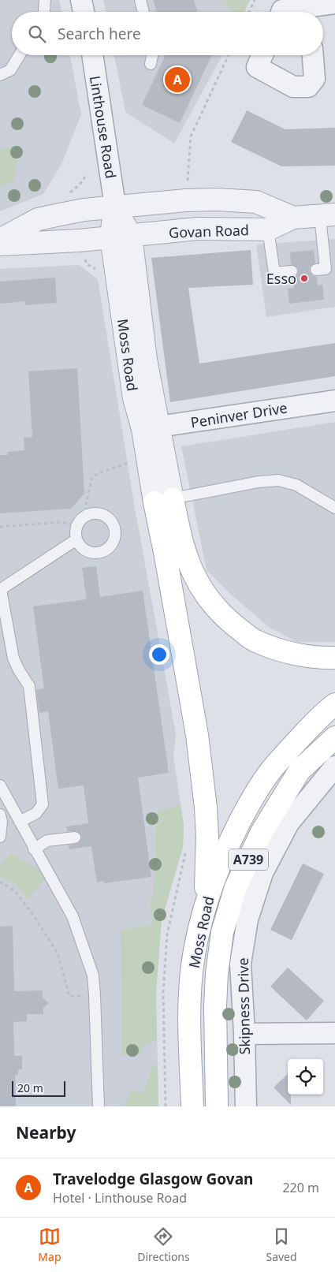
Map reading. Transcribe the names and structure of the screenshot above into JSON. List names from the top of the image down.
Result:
{
  "streets": {
    "main road": ["Moss Road", "A739"],
    "street": [
      "Linthouse Road",
      "Govan Road",
      "Peninver Drive",
      "Skipness Drive"
    ]
  },
  "places": ["Esso"],
  "scale_bar": "20 m",
  "page": {
    "search": "Search here",
    "pins": "A",
    "scale": "20 m",
    "heading": "Nearby",
    "list": [
      {
        "mark": "A",
        "name": "Travelodge Glasgow Govan",
        "note": "Hotel · Linthouse Road",
        "value": "220 m"
      }
    ],
    "nav": ["Map", "Directions", "Saved"]
  }
}
